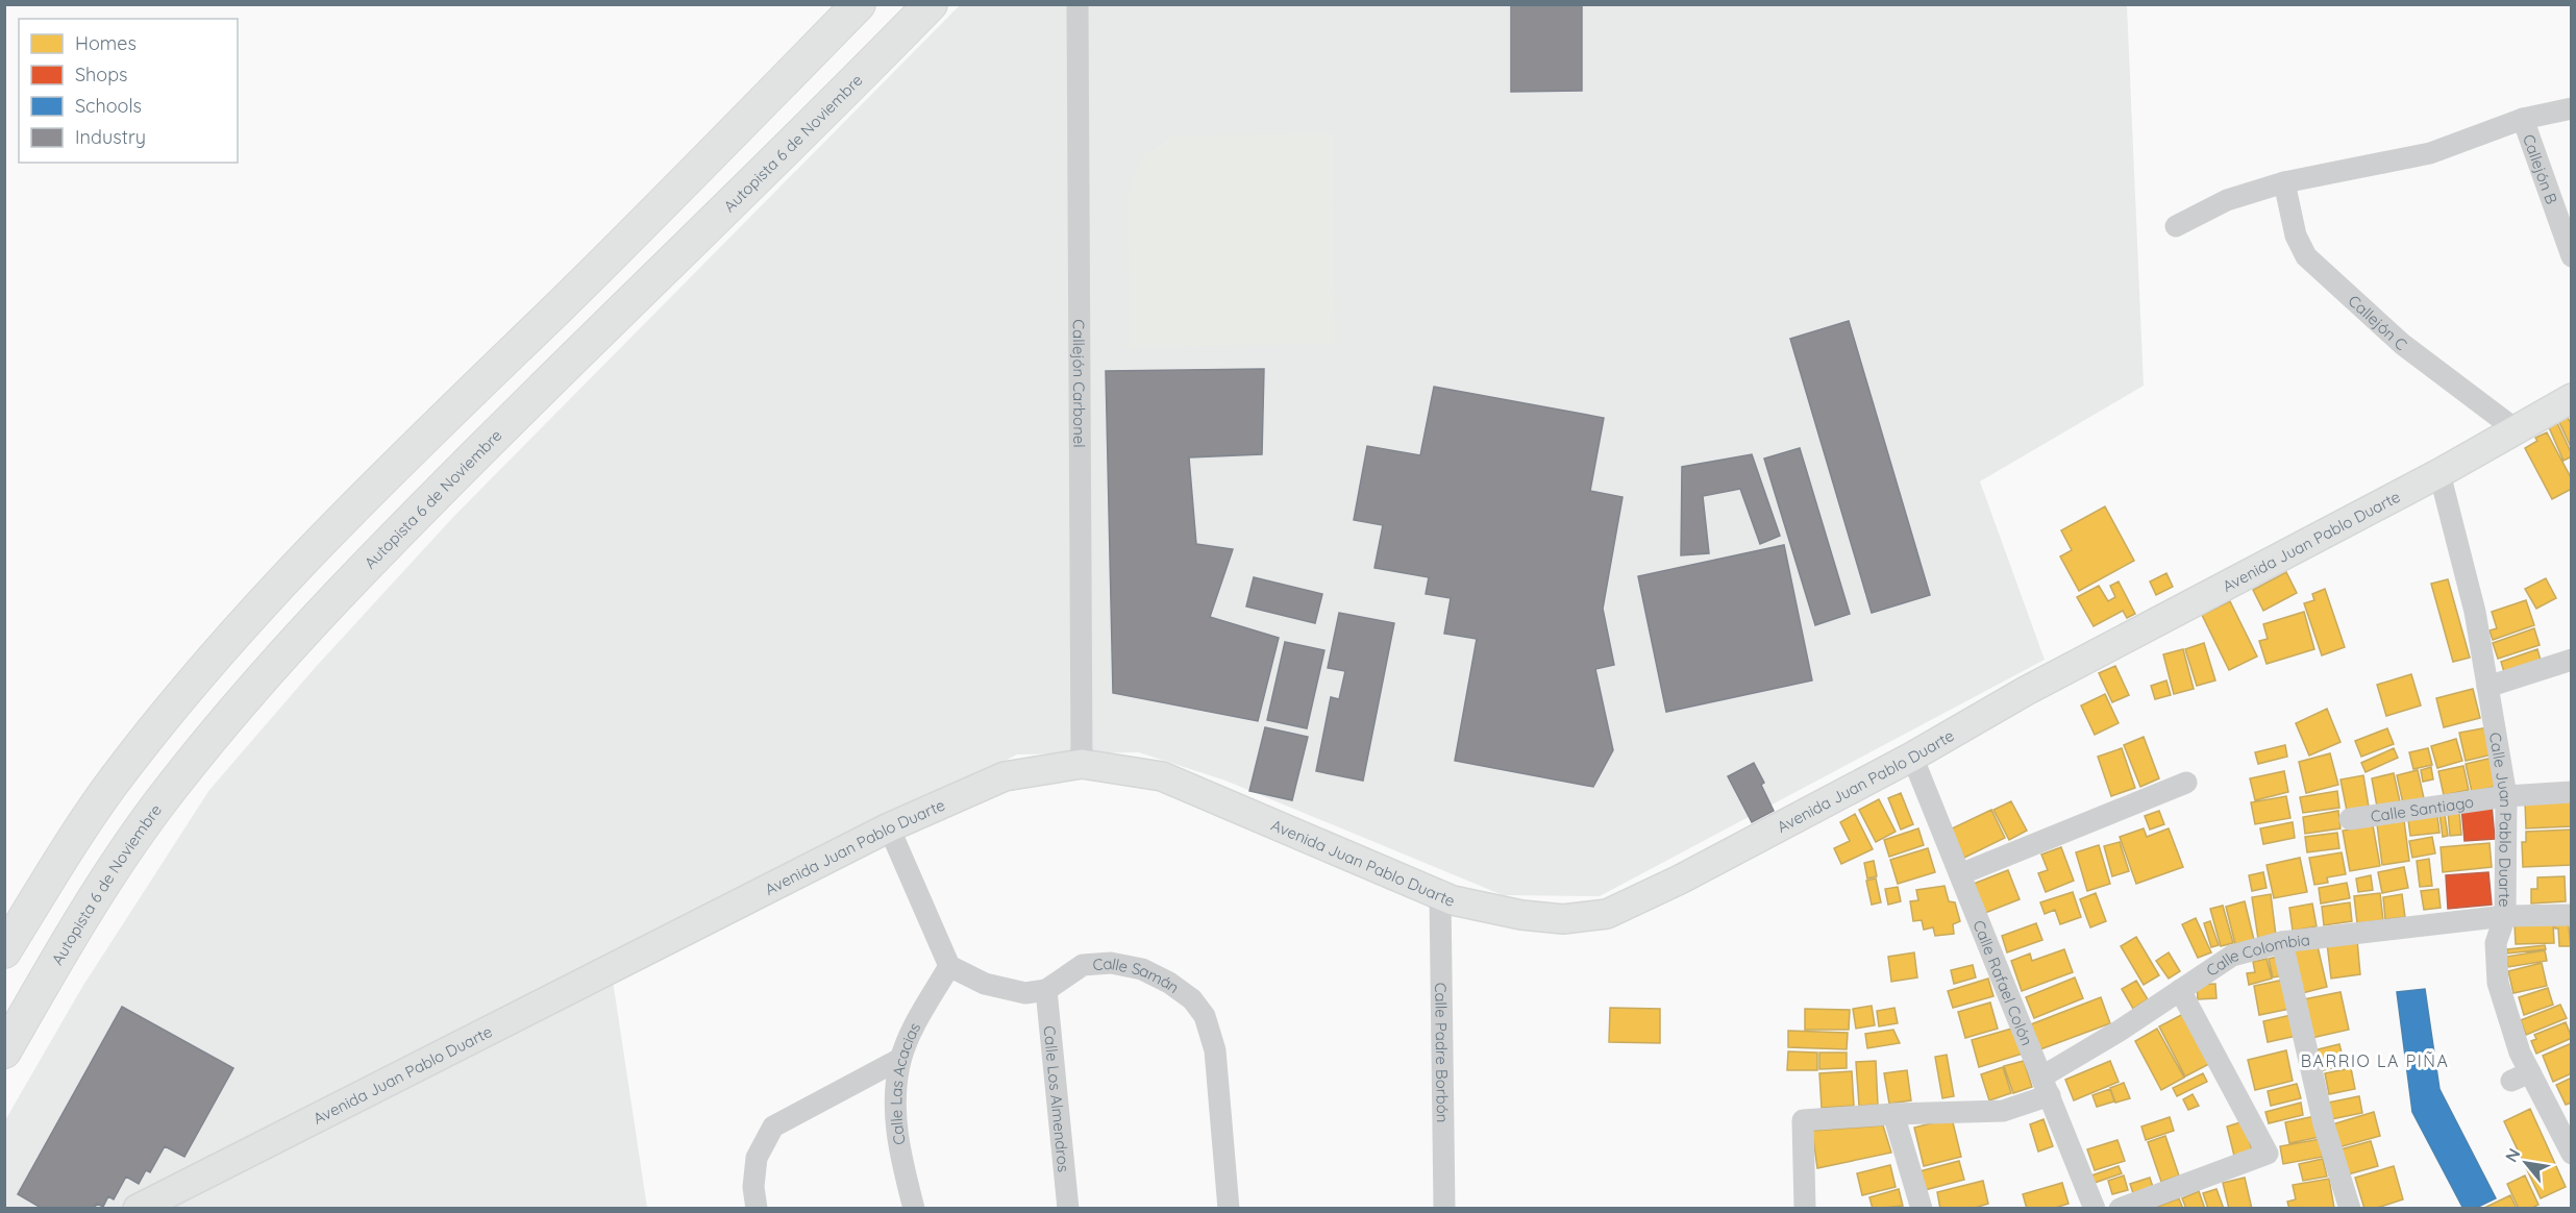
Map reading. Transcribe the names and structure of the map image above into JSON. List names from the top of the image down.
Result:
{
  "streets": {
    "highway": ["Autopista 6 de Noviembre"],
    "main road": ["Avenida Juan Pablo Duarte"],
    "street": [
      "Callejón B",
      "Callejón C",
      "Callejón Carbonel",
      "Calle Santiago",
      "Calle Juan Pablo Duarte",
      "Calle Colombia",
      "Calle Samán",
      "Calle Rafael Colón",
      "Calle Padre Borbón",
      "Calle Las Acacias",
      "Calle Los Almendros"
    ]
  },
  "crossings": [
    ["Callejón C", "Avenida Juan Pablo Duarte"],
    ["Callejón Carbonel", "Avenida Juan Pablo Duarte"],
    ["Avenida Juan Pablo Duarte", "Calle Juan Pablo Duarte"],
    ["Avenida Juan Pablo Duarte", "Calle Rafael Colón"],
    ["Avenida Juan Pablo Duarte", "Calle Padre Borbón"],
    ["Calle Santiago", "Calle Juan Pablo Duarte"],
    ["Calle Juan Pablo Duarte", "Calle Colombia"],
    ["Calle Colombia", "Calle Rafael Colón"],
    ["Calle Samán", "Calle Los Almendros"]
  ],
  "districts": ["BARRIO LA PIÑA"],
  "legend": [
    "Homes",
    "Shops",
    "Schools",
    "Industry"
  ],
  "north": "top left"
}
